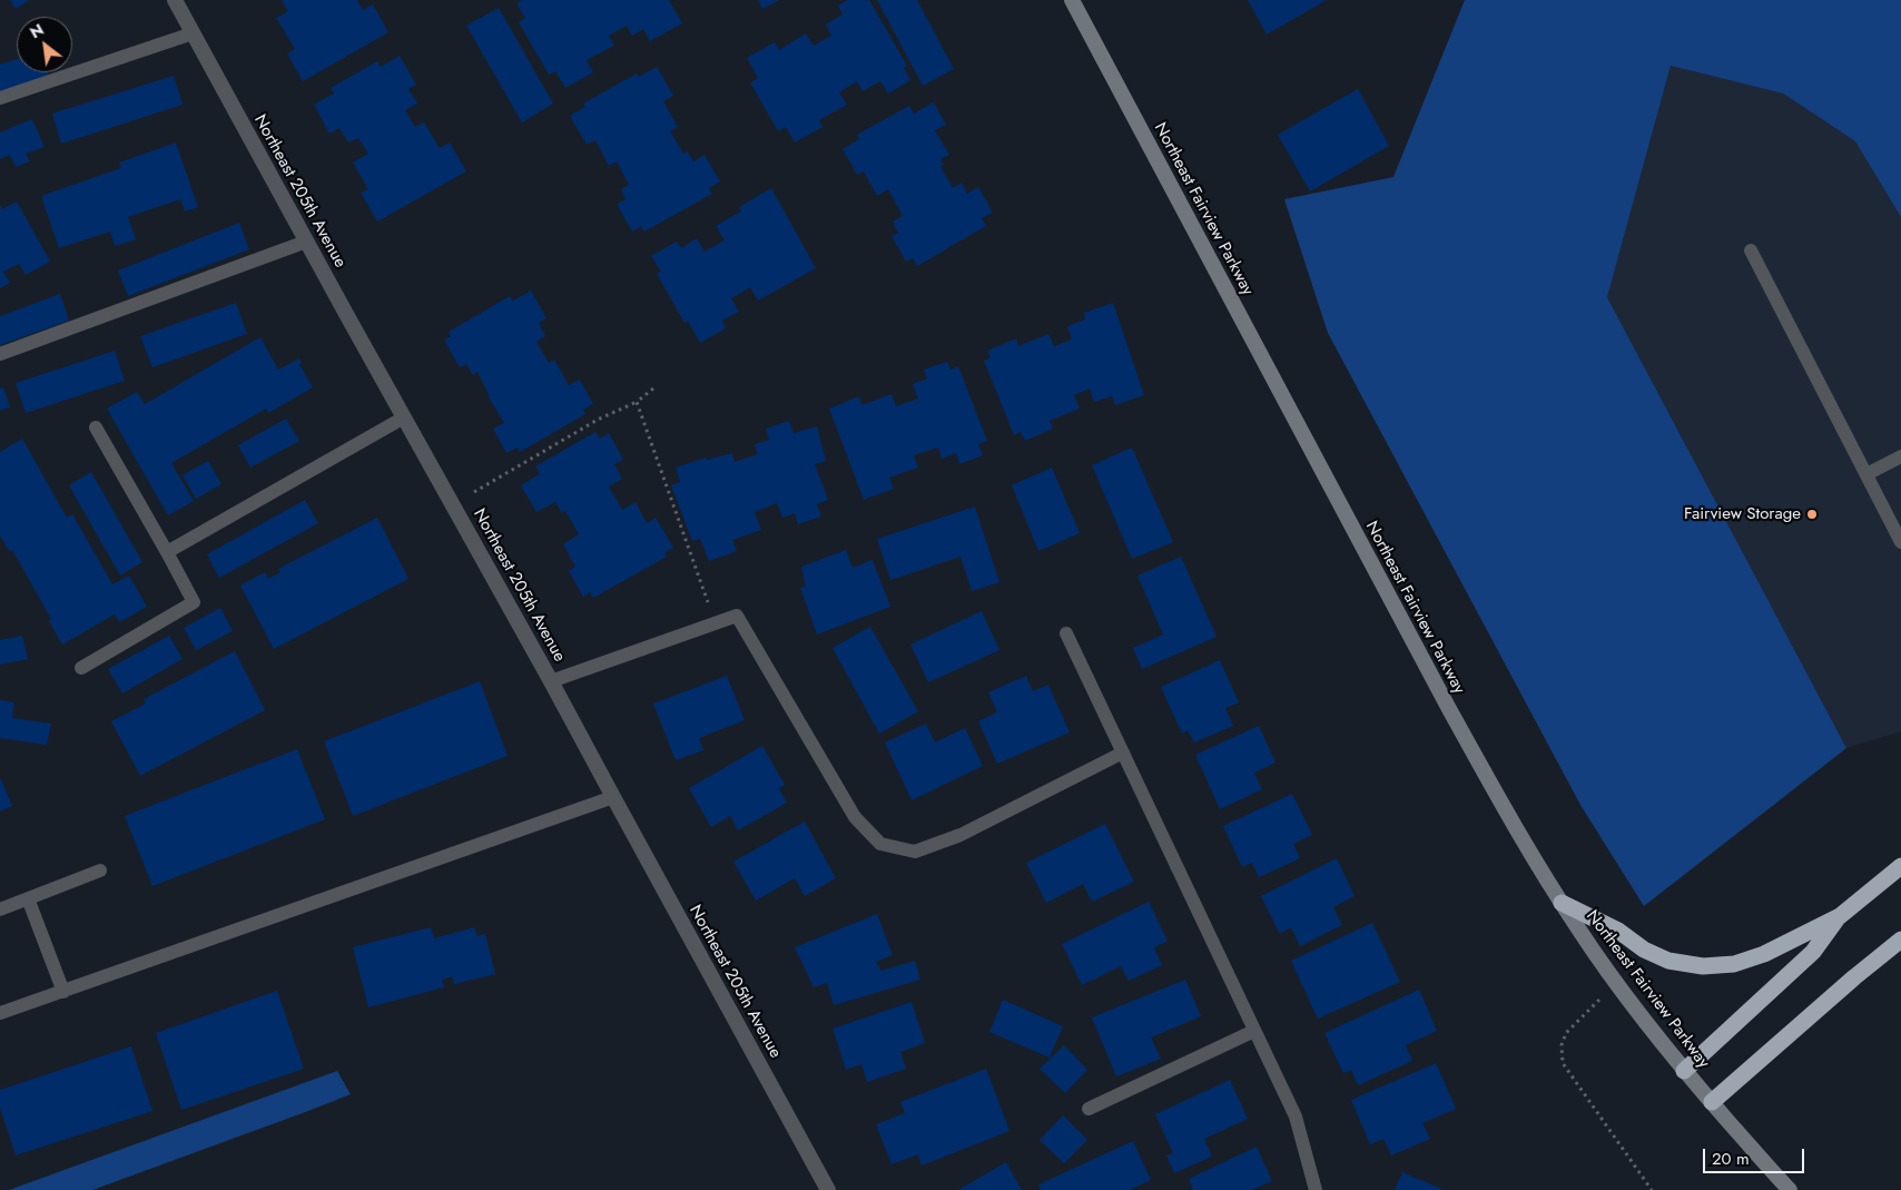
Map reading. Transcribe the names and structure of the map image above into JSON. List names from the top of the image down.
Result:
{
  "streets": {
    "main road": ["Northeast Fairview Parkway"],
    "street": ["Northeast 205th Avenue"]
  },
  "places": ["Fairview Storage"],
  "scale_bar": "20 m",
  "north": "top left"
}
